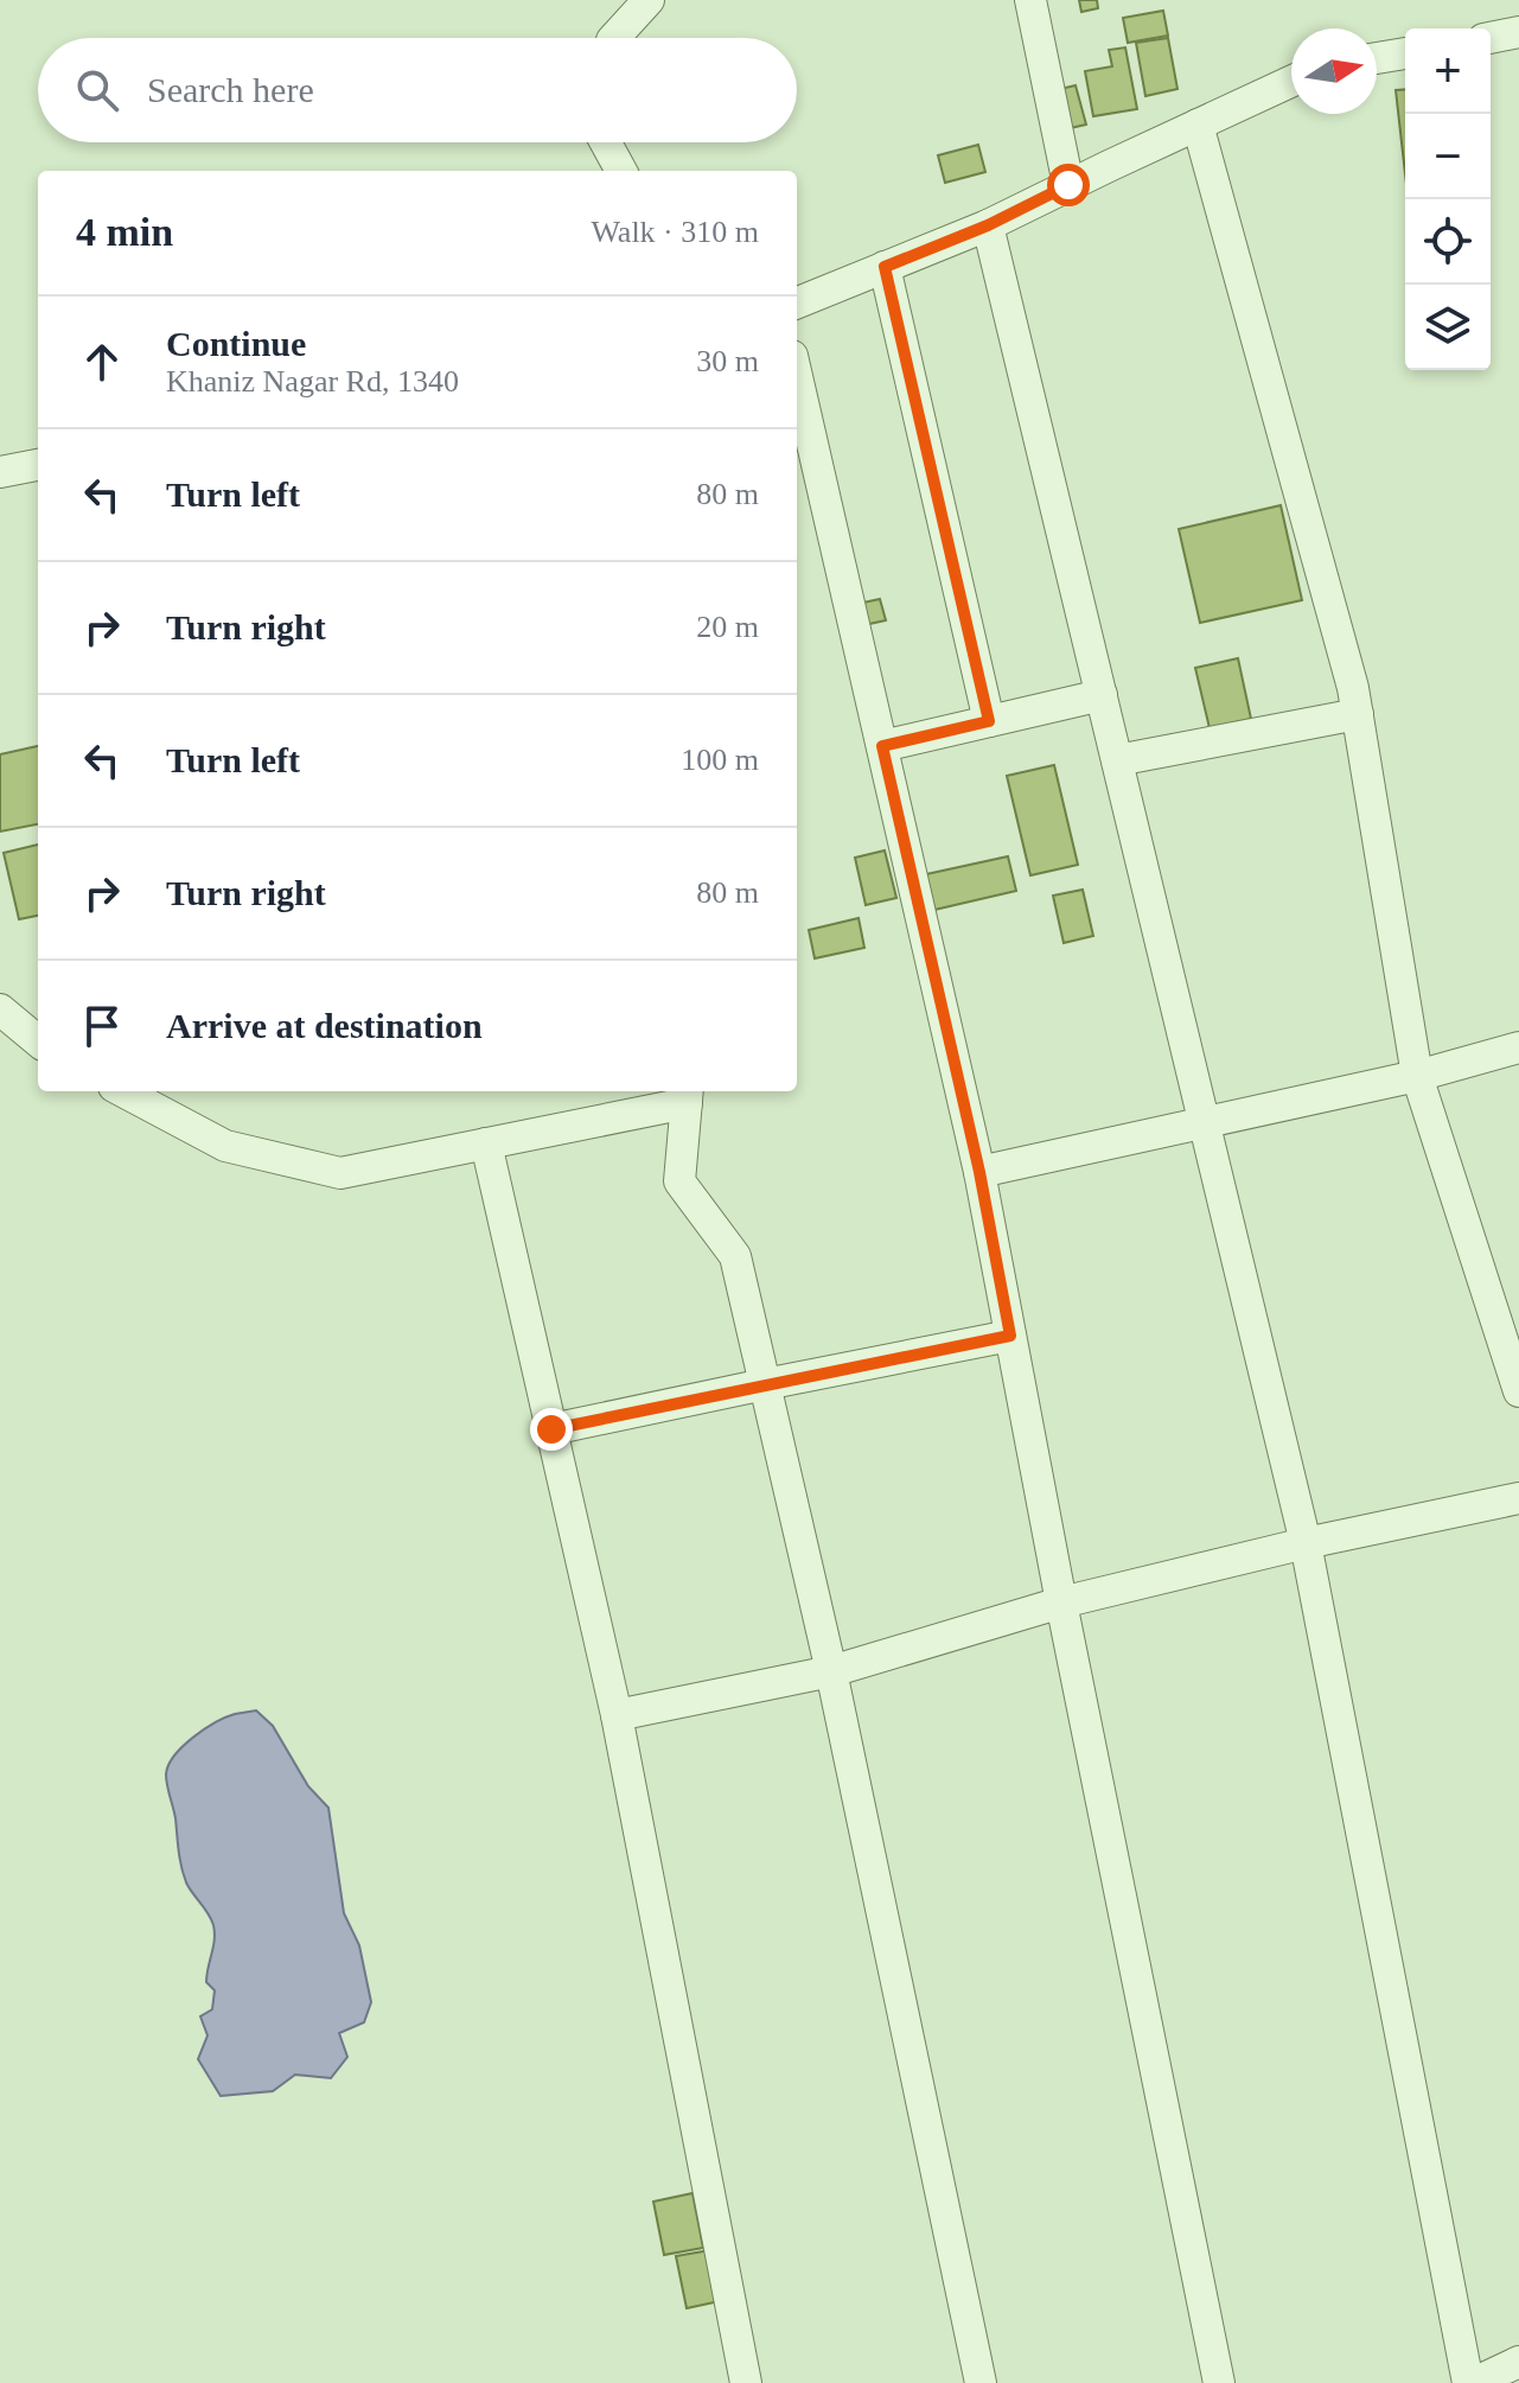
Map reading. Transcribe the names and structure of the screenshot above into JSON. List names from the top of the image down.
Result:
{
  "north": "right",
  "page": {
    "map_buttons": ["+", "−"],
    "search": "Search here",
    "heading": ["4 min", "Walk · 310 m"],
    "list": [
      ["Continue", "Khaniz Nagar Rd, 1340", "30 m"],
      ["Turn left", "80 m"],
      ["Turn right", "20 m"],
      ["Turn left", "100 m"],
      ["Turn right", "80 m"],
      "Arrive at destination"
    ]
  }
}
